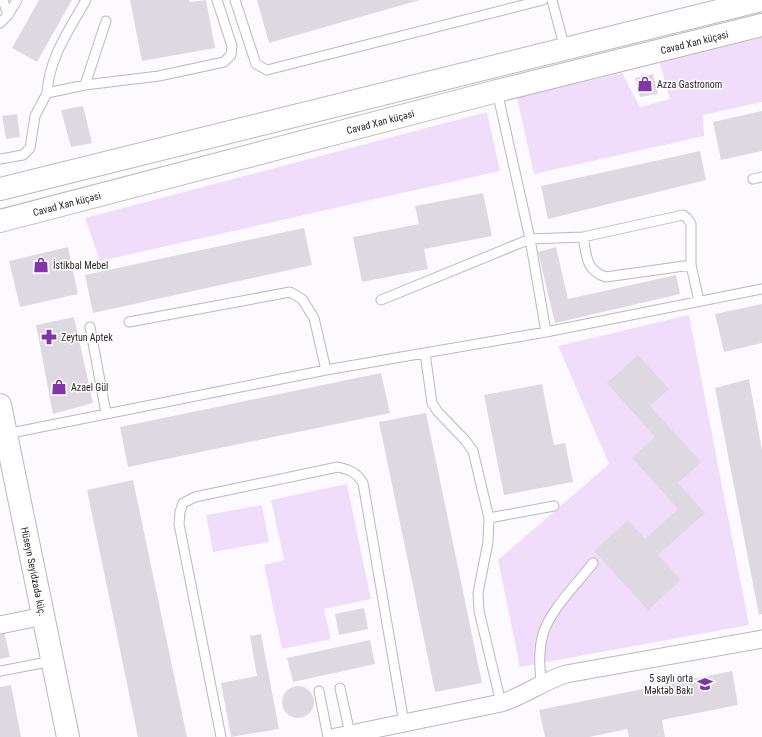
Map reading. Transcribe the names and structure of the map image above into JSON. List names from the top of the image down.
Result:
{
  "streets": {
    "street": ["Cavad Xan küçəsi", "Hüseyn Seyidzadə küç."]
  },
  "places": {
    "shop": ["Azza Gastronom", "İstikbal Mebel", "Azael Gül"],
    "pharmacy": ["Zeytun Aptek"],
    "school or university": ["5 saylı orta Məktəb Bakı"]
  }
}
